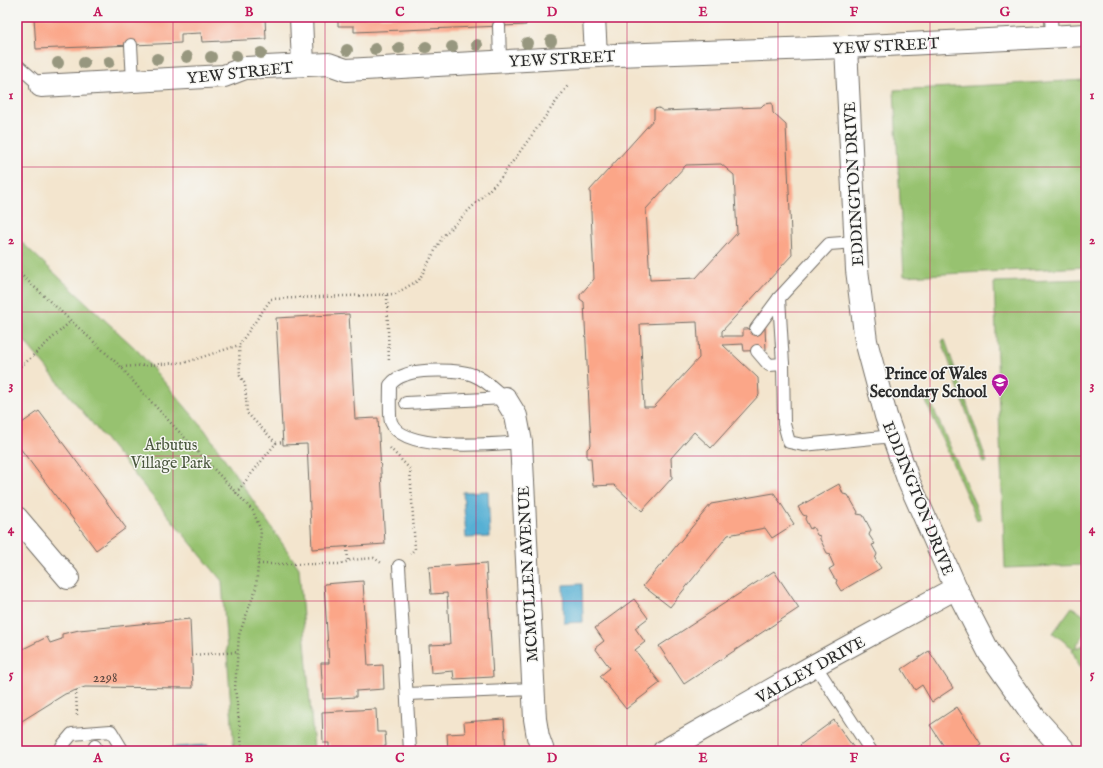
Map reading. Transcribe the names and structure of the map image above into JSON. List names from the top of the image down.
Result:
{
  "streets": {
    "street": [
      "YEW STREET",
      "EDDINGTON DRIVE",
      "MCMULLEN AVENUE",
      "VALLEY DRIVE"
    ]
  },
  "crossings": [
    ["YEW STREET", "EDDINGTON DRIVE"],
    ["EDDINGTON DRIVE", "VALLEY DRIVE"]
  ],
  "parks": ["Arbutus Village Park"],
  "places": {
    "school or university": ["Prince of Wales Secondary School"]
  },
  "house_numbers": ["2298"],
  "grid": {
    "columns": [
      "A",
      "B",
      "C",
      "D",
      "E",
      "F",
      "G"
    ],
    "rows": [
      "1",
      "2",
      "3",
      "4",
      "5"
    ]
  }
}
